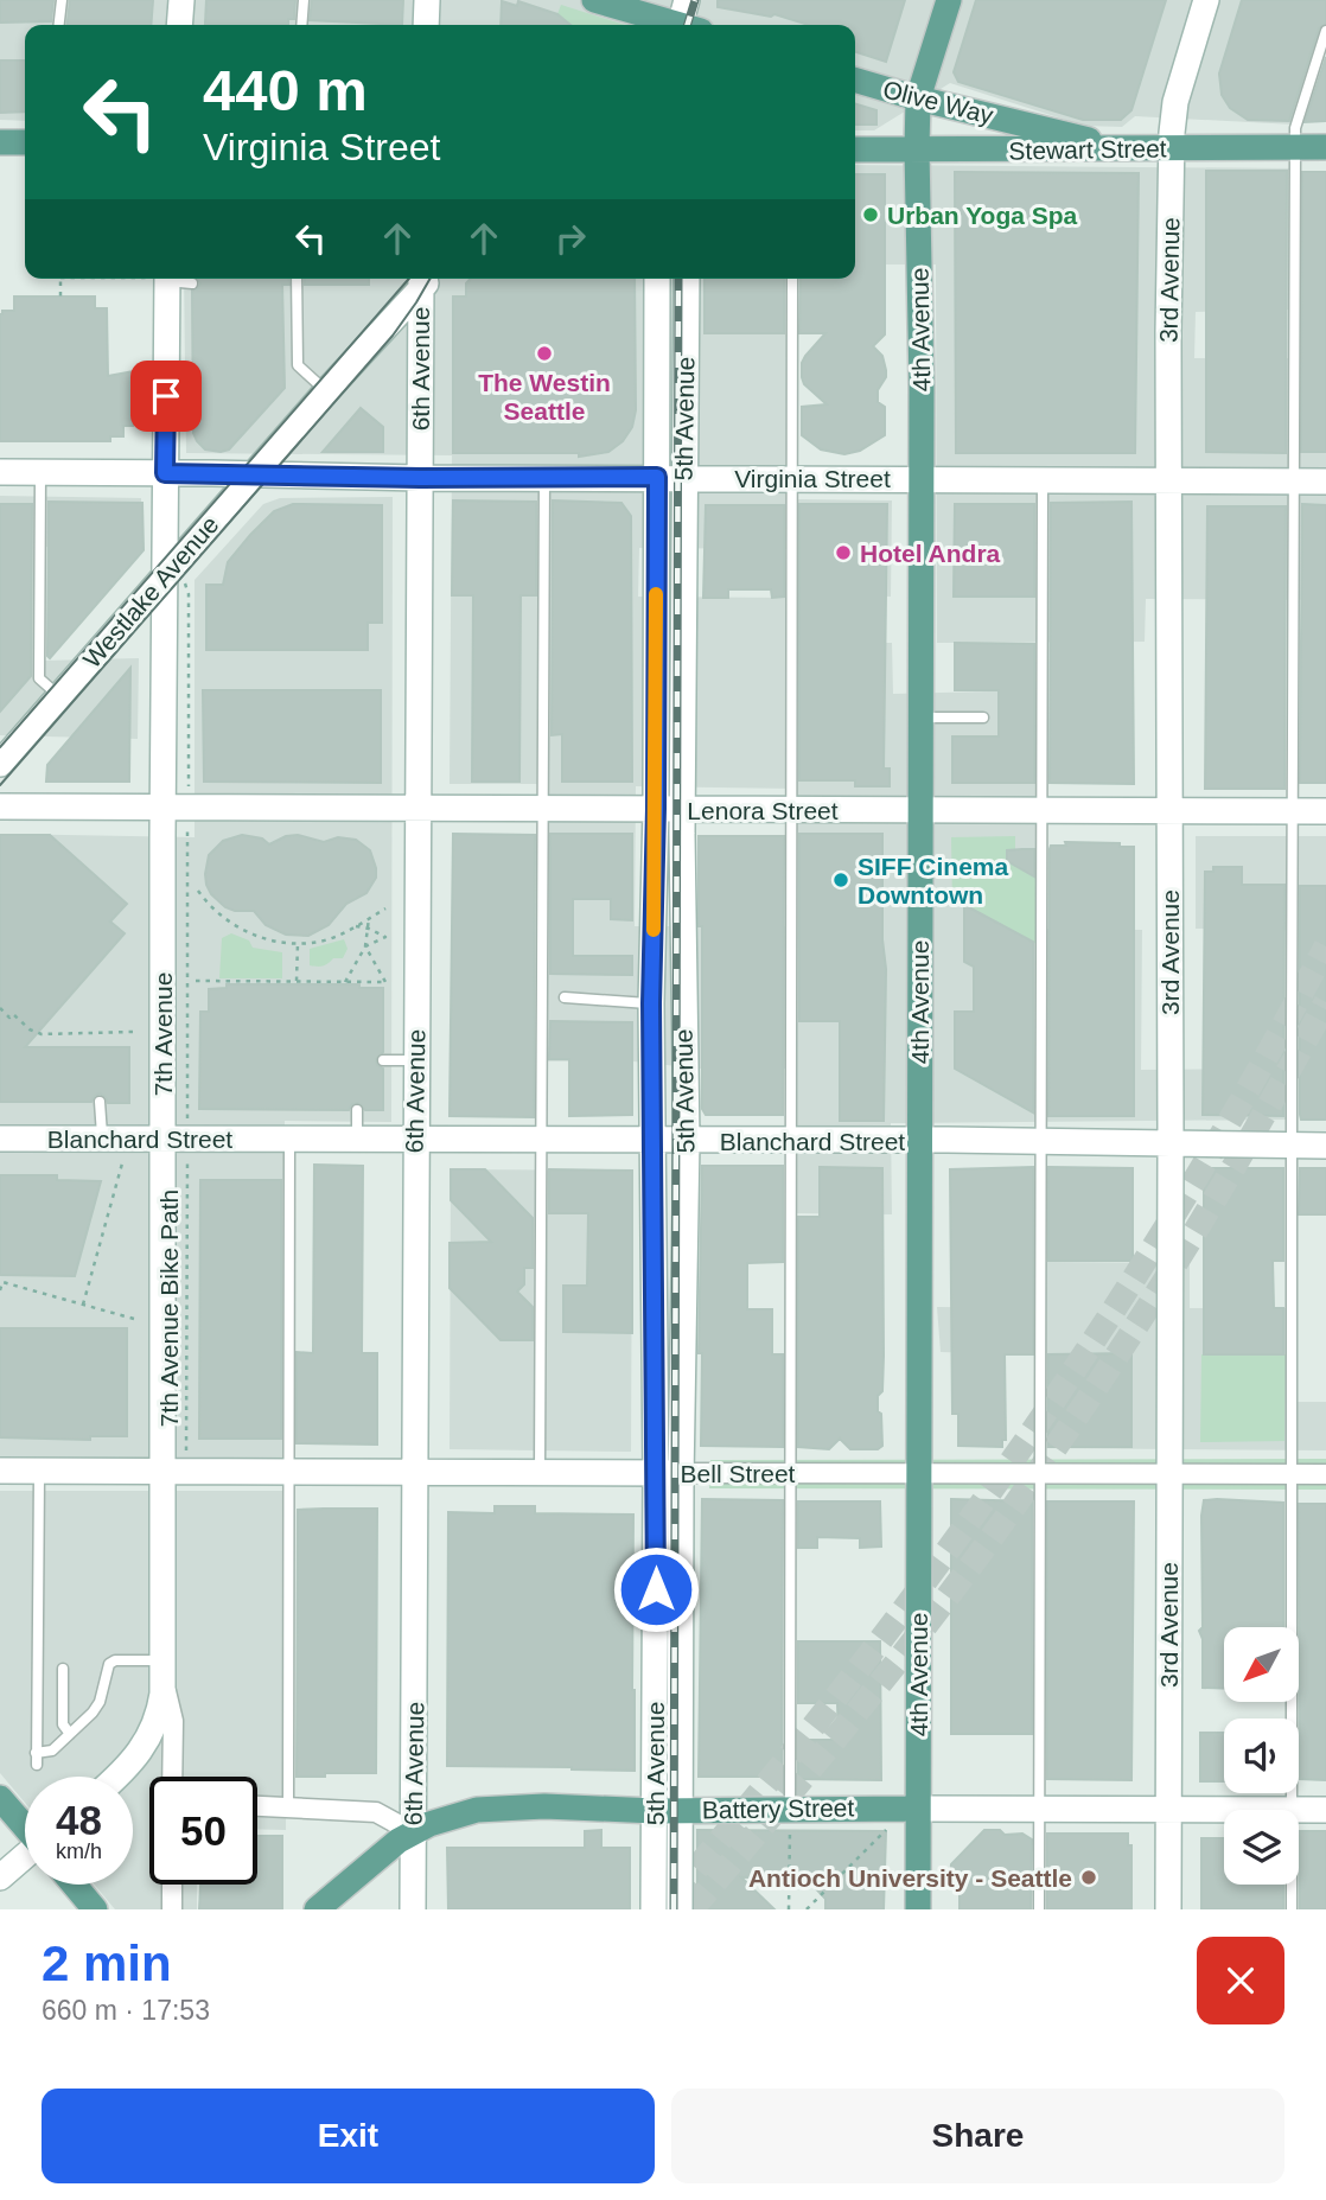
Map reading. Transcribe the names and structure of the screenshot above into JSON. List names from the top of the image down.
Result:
{
  "streets": {
    "main road": [
      "Olive Way",
      "Stewart Street",
      "3rd Avenue",
      "4th Avenue",
      "6th Avenue",
      "5th Avenue",
      "Virginia Street",
      "Westlake Avenue",
      "Lenora Street",
      "7th Avenue",
      "Blanchard Street",
      "Bell Street",
      "Battery Street"
    ],
    "path": ["7th Avenue Bike Path"]
  },
  "crossings": [
    ["Olive Way", "Stewart Street"],
    ["Olive Way", "4th Avenue"],
    ["Stewart Street", "3rd Avenue"],
    ["Stewart Street", "4th Avenue"],
    ["3rd Avenue", "Virginia Street"],
    ["3rd Avenue", "Lenora Street"],
    ["3rd Avenue", "Blanchard Street"],
    ["3rd Avenue", "Bell Street"],
    ["3rd Avenue", "Battery Street"],
    ["4th Avenue", "Virginia Street"],
    ["4th Avenue", "Lenora Street"],
    ["4th Avenue", "Blanchard Street"],
    ["4th Avenue", "Bell Street"],
    ["4th Avenue", "Battery Street"],
    ["6th Avenue", "Virginia Street"],
    ["6th Avenue", "Lenora Street"],
    ["6th Avenue", "Blanchard Street"],
    ["6th Avenue", "Bell Street"],
    ["6th Avenue", "Battery Street"],
    ["5th Avenue", "Virginia Street"],
    ["5th Avenue", "Lenora Street"],
    ["5th Avenue", "Blanchard Street"],
    ["5th Avenue", "Bell Street"],
    ["5th Avenue", "Battery Street"],
    ["Virginia Street", "Westlake Avenue"],
    ["Virginia Street", "7th Avenue"],
    ["Westlake Avenue", "7th Avenue"],
    ["Lenora Street", "7th Avenue"],
    ["7th Avenue", "Blanchard Street"],
    ["7th Avenue", "Bell Street"]
  ],
  "places": [
    "Urban Yoga Spa",
    "The Westin Seattle",
    "Hotel Andra",
    "SIFF Cinema Downtown",
    "Antioch University - Seattle"
  ],
  "north": "bottom left",
  "page": {
    "turn": ["440 m", "Virginia Street"],
    "speed": "48 km/h",
    "limit": "50",
    "heading": ["2 min", "660 m · 17:53"],
    "buttons": ["Exit", "Share"]
  }
}
